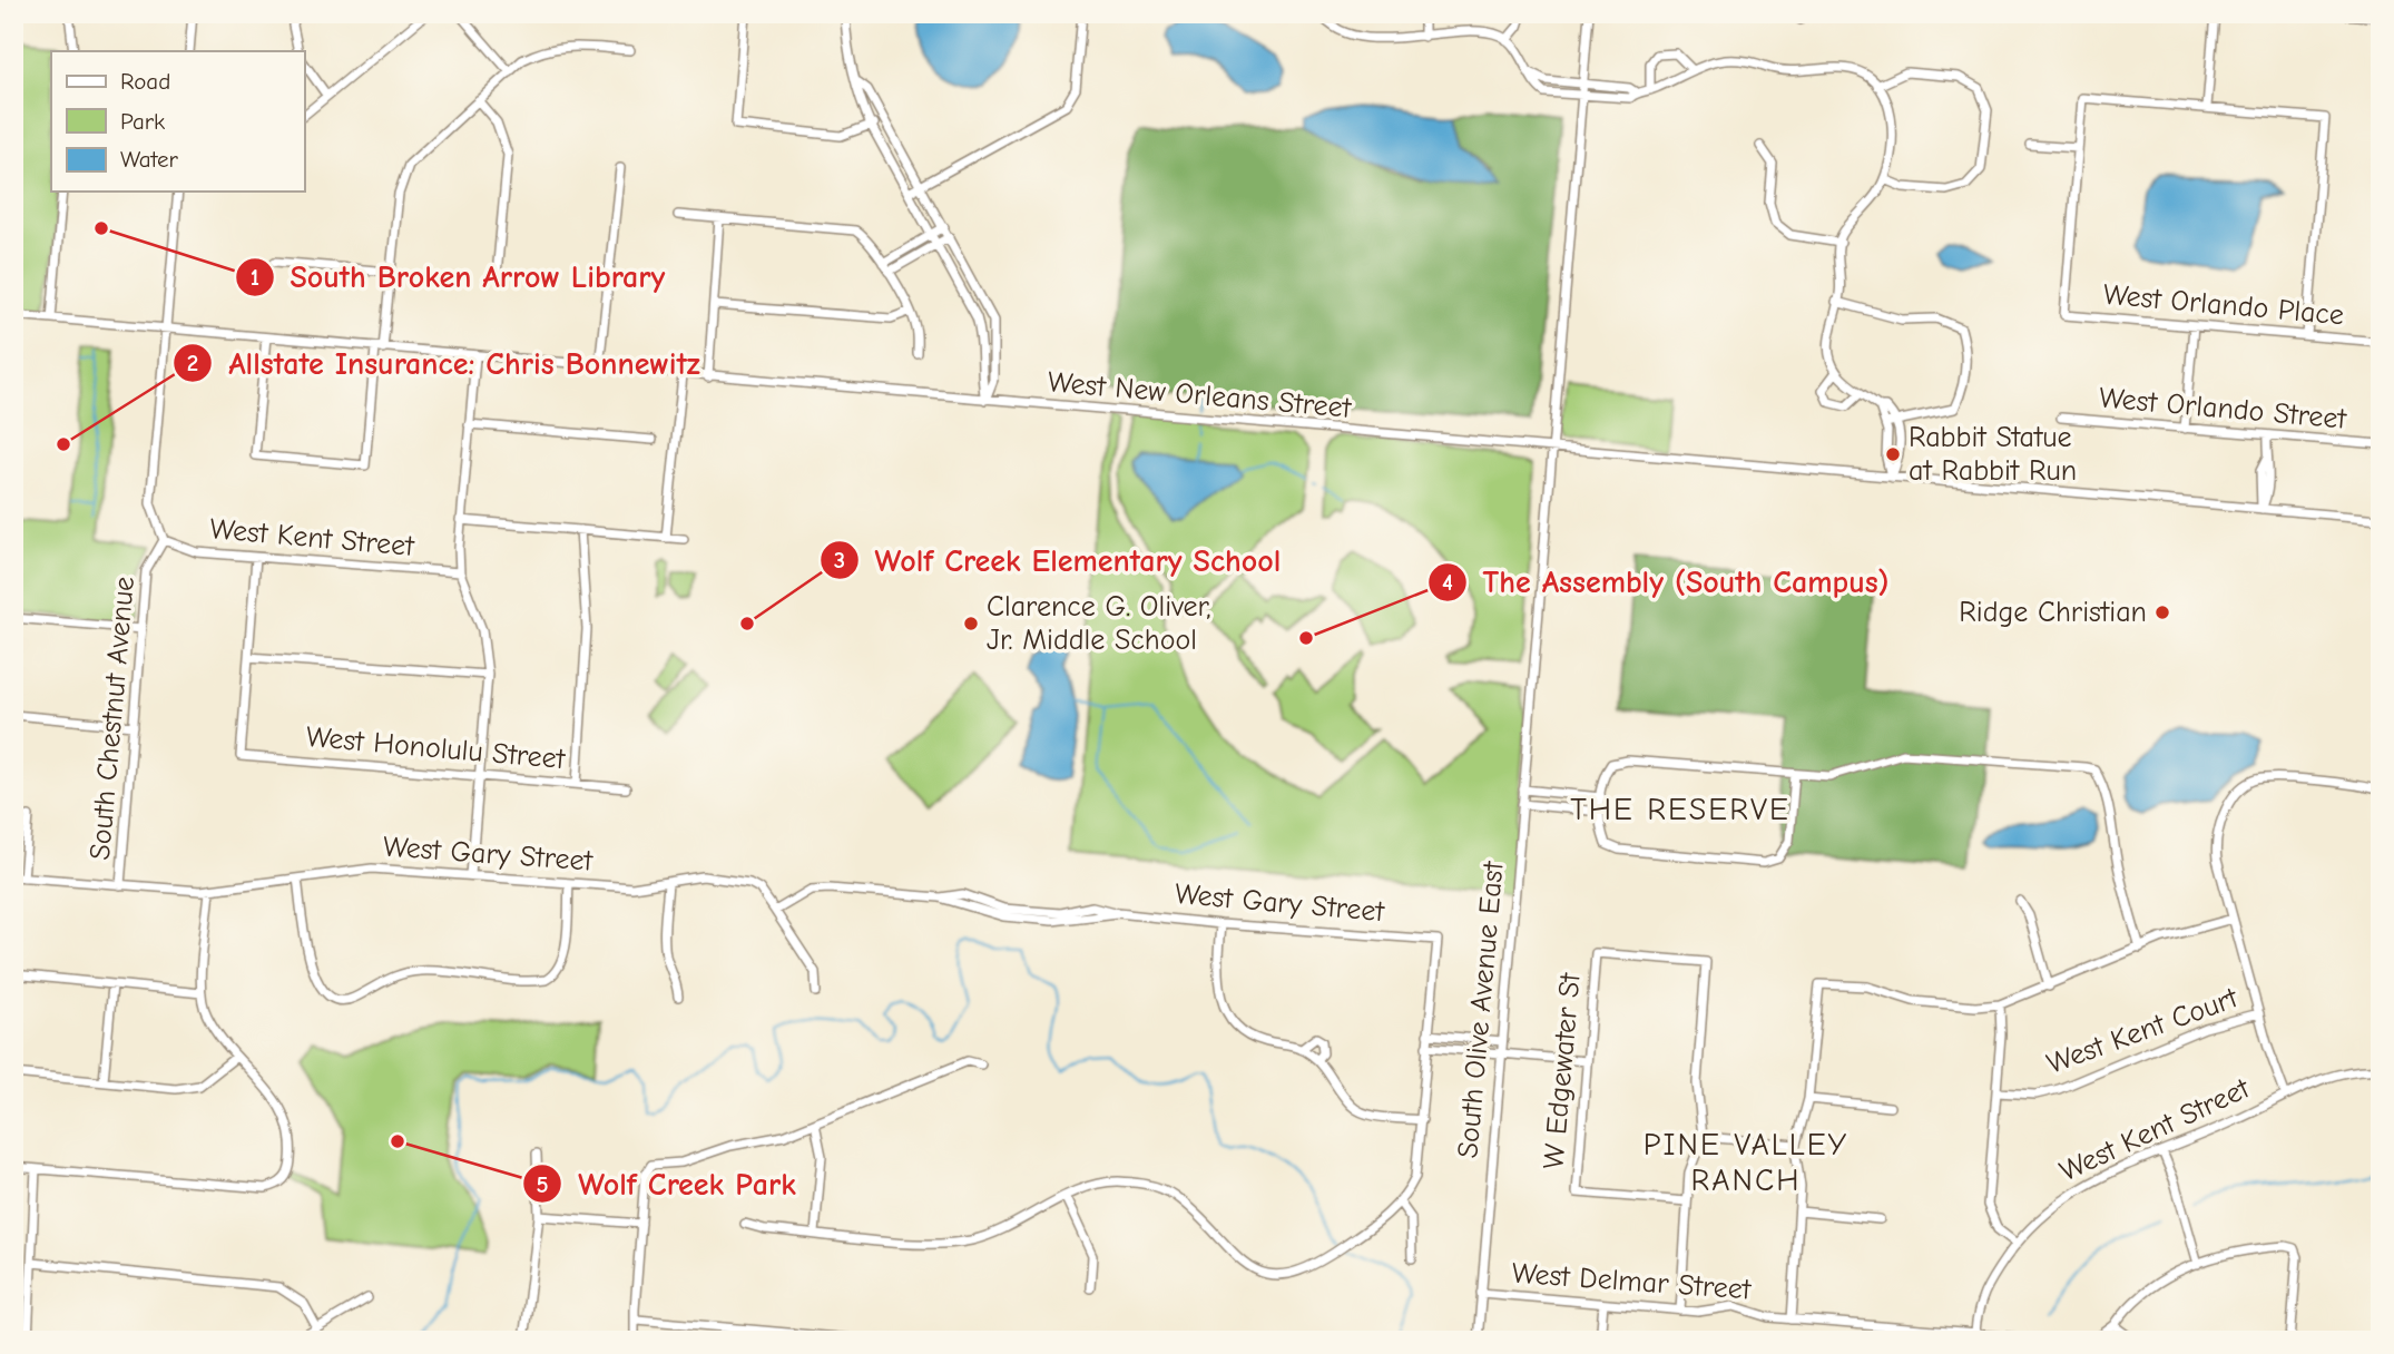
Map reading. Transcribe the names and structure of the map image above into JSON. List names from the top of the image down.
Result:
{
  "streets": {
    "street": [
      "West Orlando Place",
      "West New Orleans Street",
      "West Orlando Street",
      "West Kent Street",
      "South Chestnut Avenue",
      "West Honolulu Street",
      "West Gary Street",
      "South Olive Avenue East",
      "West Kent Court",
      "W Edgewater St",
      "West Delmar Street"
    ]
  },
  "crossings": [
    ["West New Orleans Street", "South Chestnut Avenue"],
    ["West New Orleans Street", "South Olive Avenue East"],
    ["West Kent Street", "South Chestnut Avenue"],
    ["West Kent Street", "West Delmar Street"],
    ["South Chestnut Avenue", "West Gary Street"],
    ["South Olive Avenue East", "West Delmar Street"]
  ],
  "districts": ["THE RESERVE", "PINE VALLEY RANCH"],
  "places": [
    "South Broken Arrow Library",
    "Allstate Insurance: Chris Bonnewitz",
    "Rabbit Statue at Rabbit Run",
    "Ridge Christian",
    "Wolf Creek Elementary School",
    "Clarence G. Oliver, Jr. Middle School",
    "The Assembly (South Campus)",
    "Wolf Creek Park"
  ],
  "legend": ["Road", "Park", "Water"]
}
